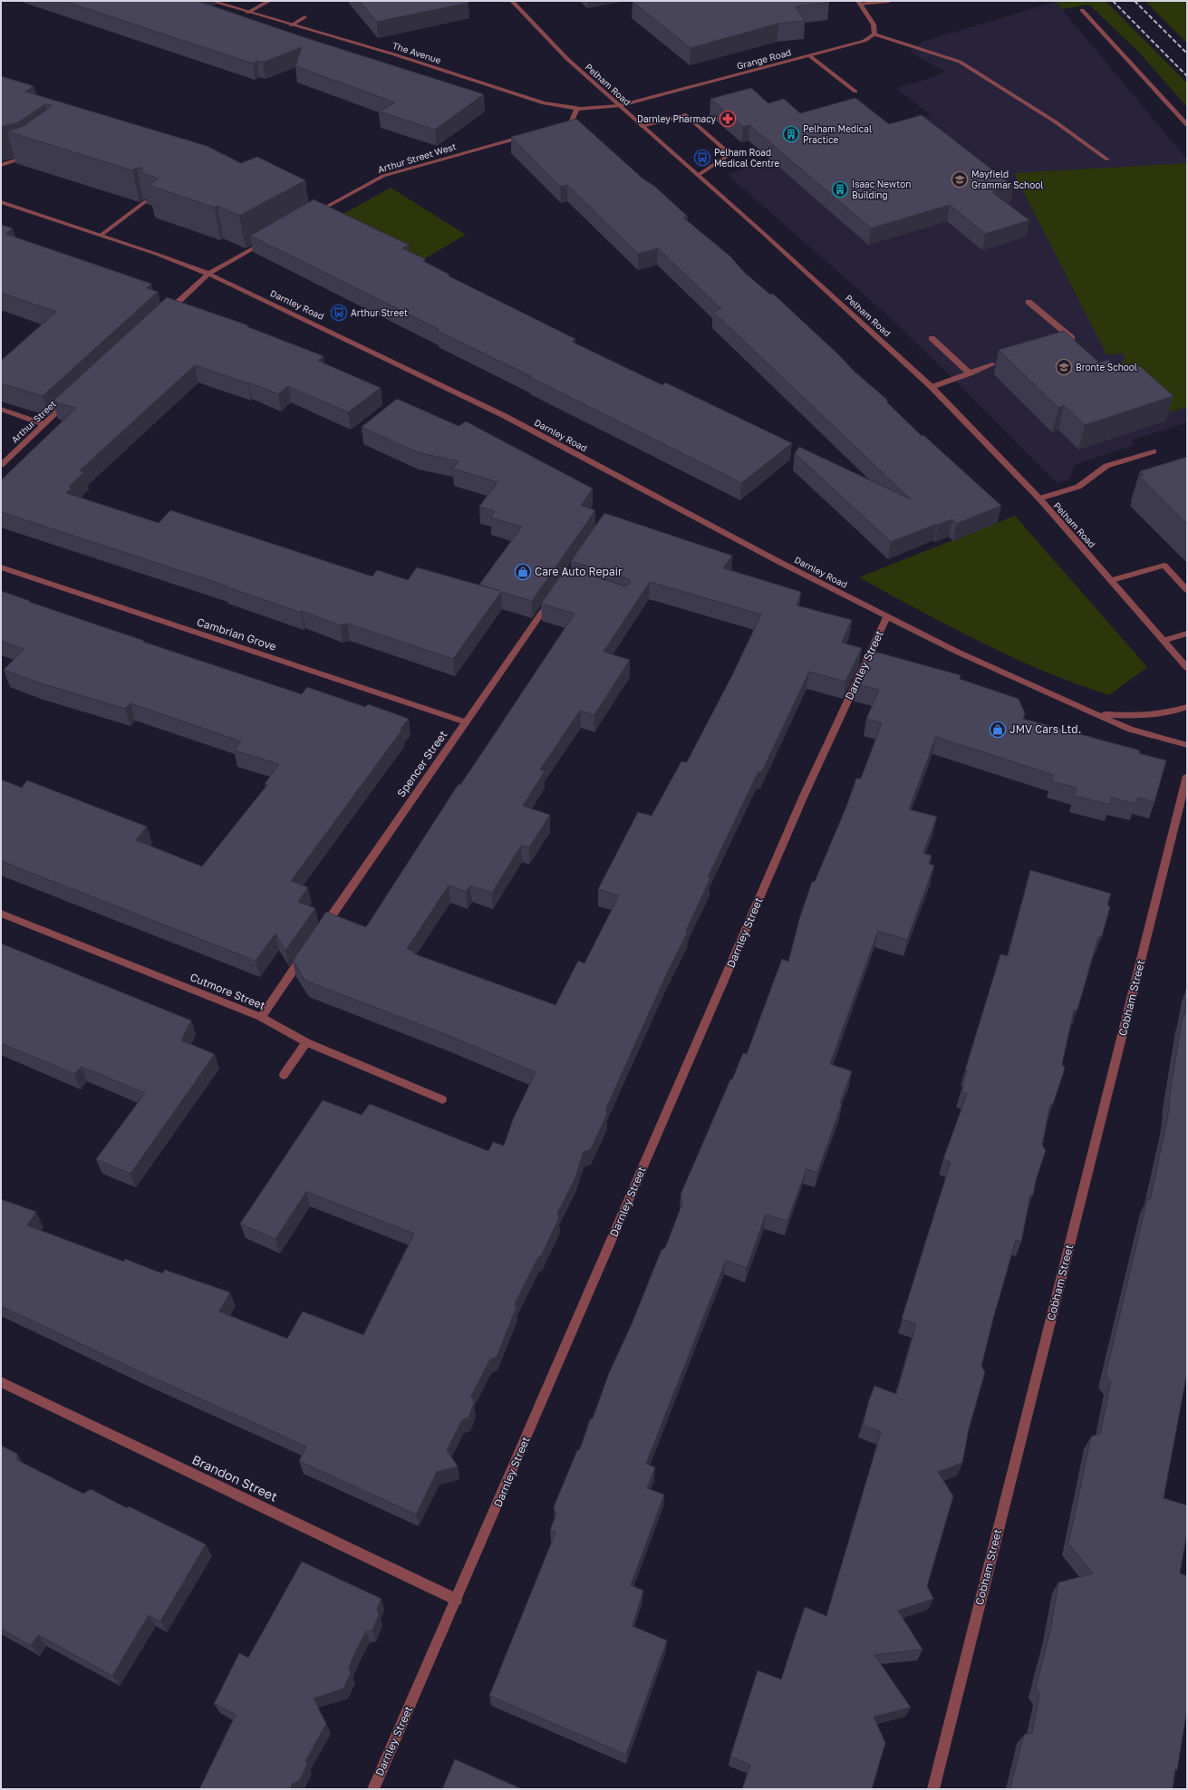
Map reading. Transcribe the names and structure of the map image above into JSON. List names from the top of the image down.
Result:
{
  "streets": {
    "street": [
      "The Avenue",
      "Grange Road",
      "Pelham Road",
      "Arthur Street West",
      "Darnley Road",
      "Arthur Street",
      "Cambrian Grove",
      "Darnley Street",
      "Spencer Street",
      "Cutmore Street",
      "Cobham Street",
      "Brandon Street"
    ]
  },
  "crossings": [
    ["The Avenue", "Grange Road"],
    ["The Avenue", "Pelham Road"],
    ["Grange Road", "Pelham Road"],
    ["Darnley Road", "Darnley Street"],
    ["Cambrian Grove", "Spencer Street"],
    ["Darnley Street", "Brandon Street"]
  ],
  "places": {
    "pharmacy": ["Darnley Pharmacy"],
    "building": ["Pelham Medical Practice", "Isaac Newton Building"],
    "bus stop": ["Pelham Road Medical Centre", "Arthur Street"],
    "school or university": ["Mayfield Grammar School", "Bronte School"],
    "shop": ["Care Auto Repair", "JMV Cars Ltd."]
  }
}
